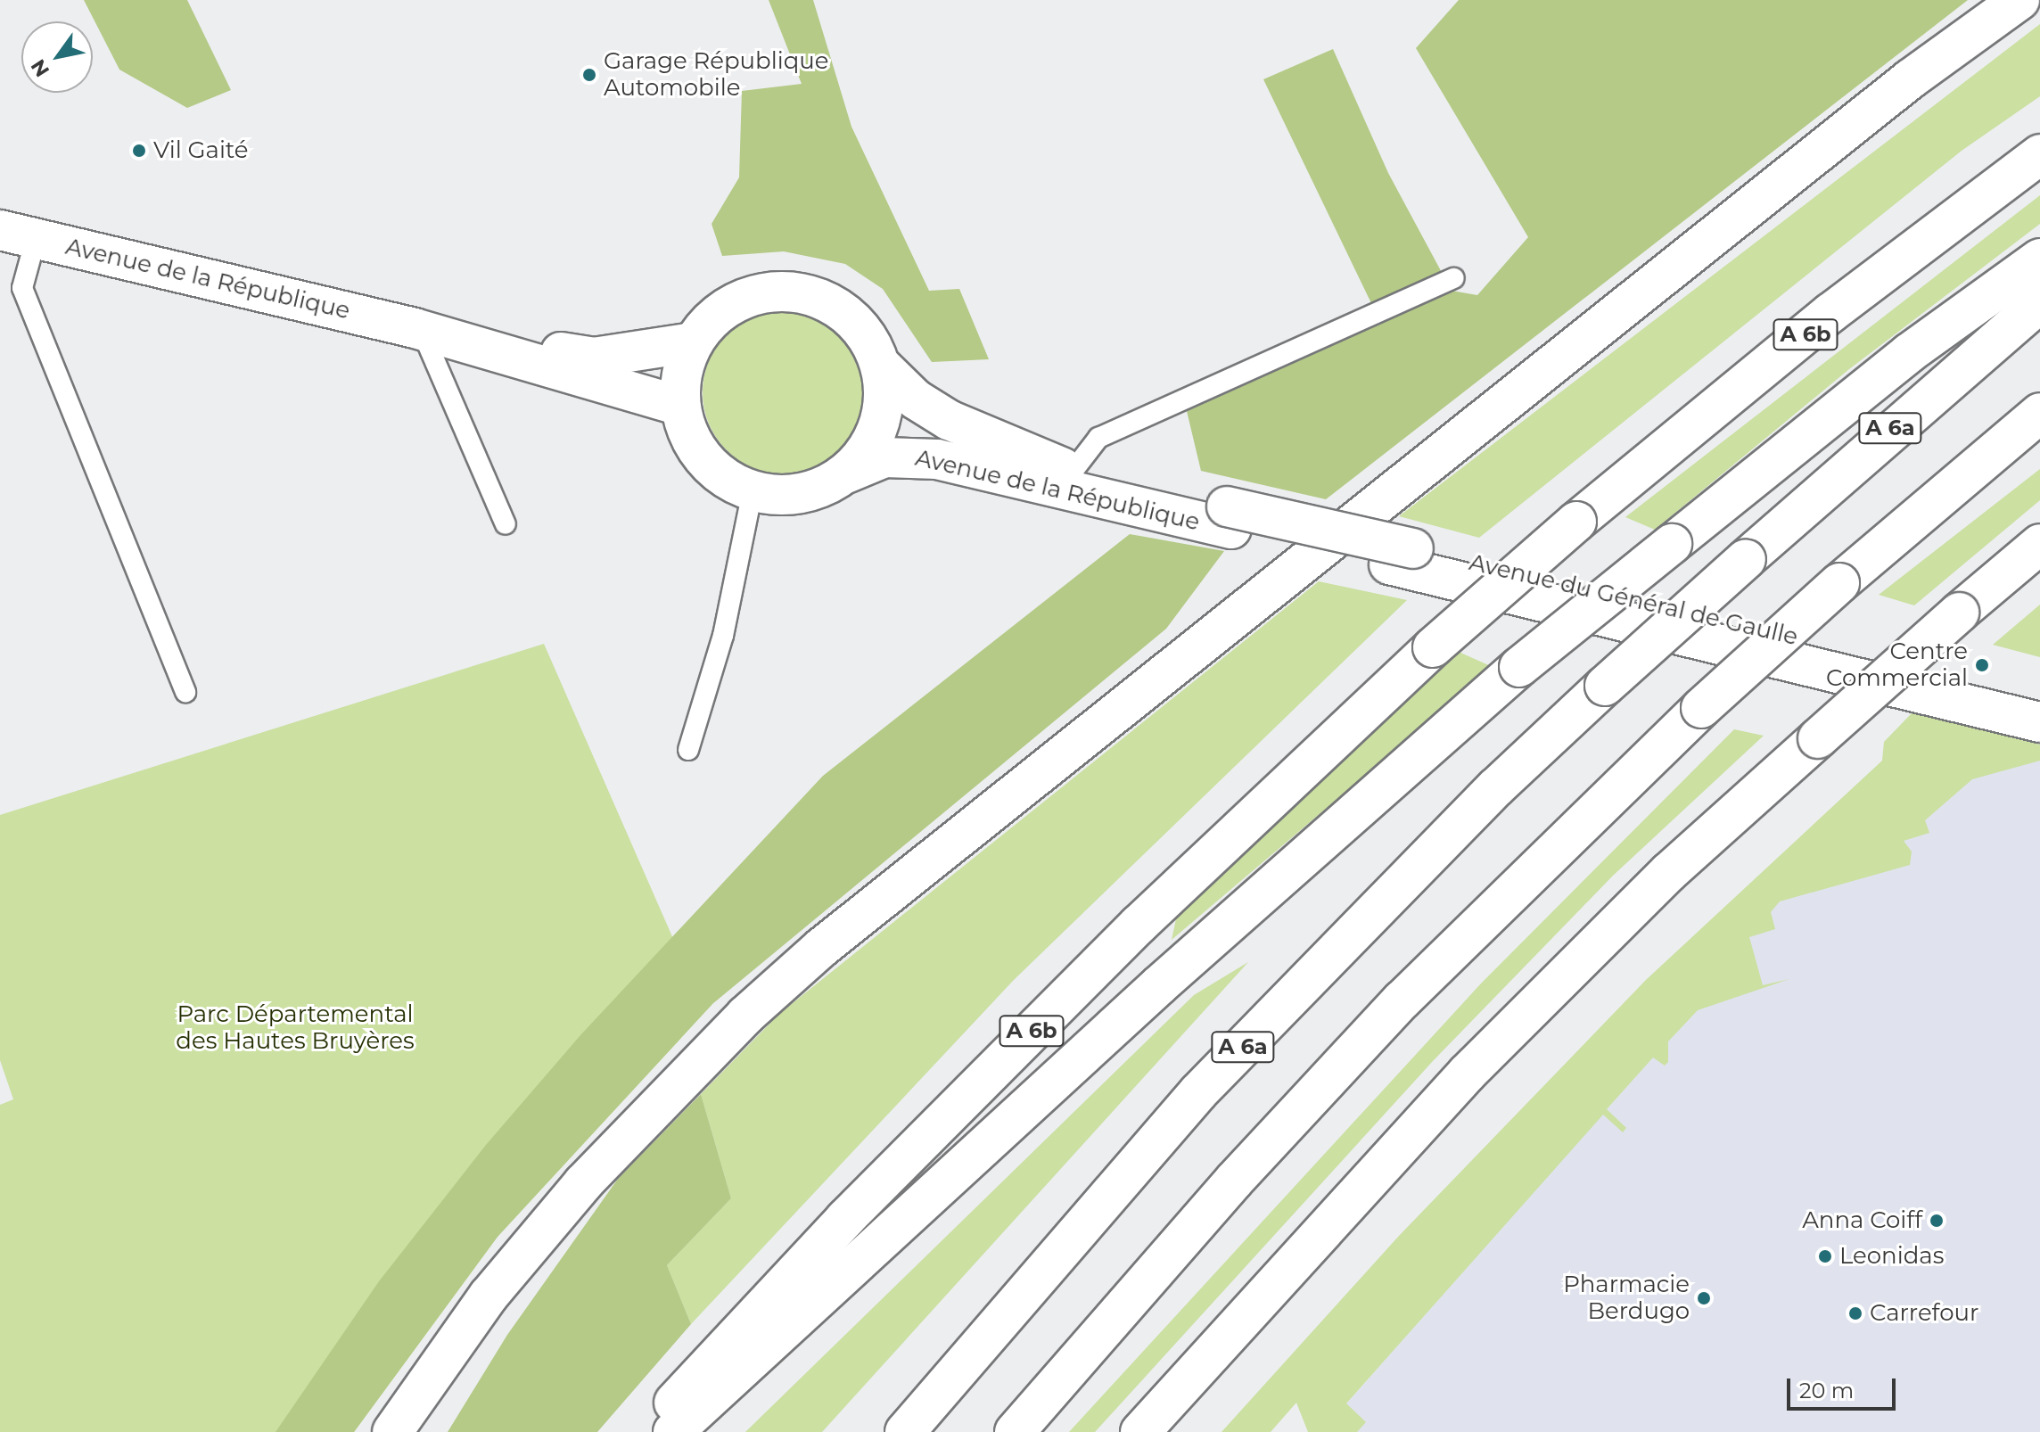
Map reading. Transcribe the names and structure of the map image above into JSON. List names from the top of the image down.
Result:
{
  "streets": {
    "main road": [
      "Avenue de la République",
      "A 6b",
      "A 6a",
      "Avenue du Général de Gaulle"
    ]
  },
  "crossings": [
    ["Avenue de la République", "Avenue du Général de Gaulle"]
  ],
  "parks": ["Parc Départemental des Hautes Bruyères"],
  "places": [
    "Garage République Automobile",
    "Vil Gaité",
    "Centre Commercial",
    "Anna Coiff",
    "Leonidas",
    "Pharmacie Berdugo",
    "Carrefour"
  ],
  "scale_bar": "20 m",
  "north": "bottom left"
}
